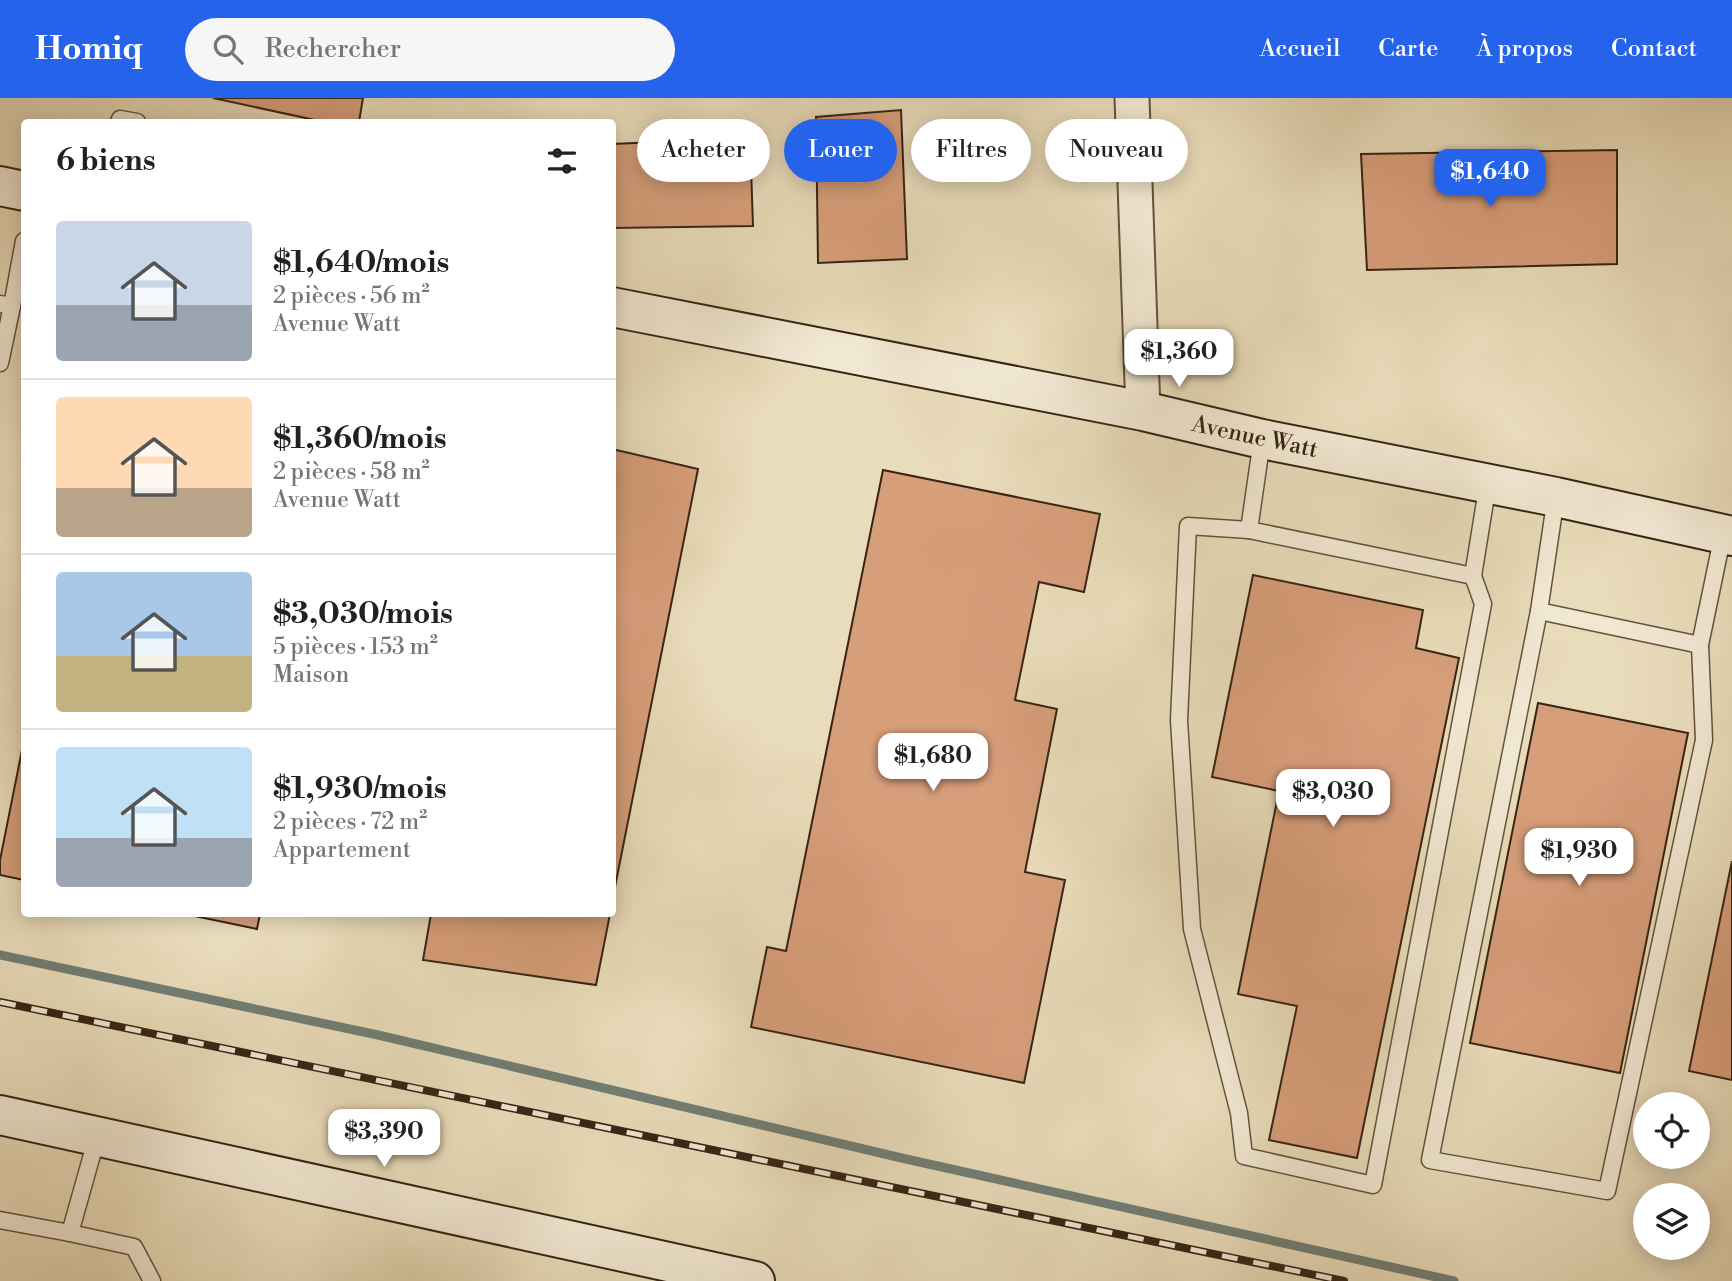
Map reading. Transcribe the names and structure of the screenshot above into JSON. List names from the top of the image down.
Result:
{
  "streets": {
    "street": ["Avenue Watt"]
  },
  "page": {
    "header": "Homiq",
    "search": "Rechercher",
    "nav": [
      "Accueil",
      "Carte",
      "À propos",
      "Contact"
    ],
    "chip": [
      "Acheter",
      "Louer",
      "Filtres",
      "Nouveau"
    ],
    "heading": "6 biens",
    "price": [
      "$1,640",
      "$1,360",
      "$1,680",
      "$3,030",
      "$1,930",
      "$3,390"
    ],
    "list": [
      {
        "name": "$1,640/mois",
        "note": "2 pièces · 56 m² · Avenue Watt"
      },
      {
        "name": "$1,360/mois",
        "note": "2 pièces · 58 m² · Avenue Watt"
      },
      {
        "name": "$3,030/mois",
        "note": "5 pièces · 153 m² · Maison"
      },
      {
        "name": "$1,930/mois",
        "note": "2 pièces · 72 m² · Appartement"
      }
    ]
  }
}
